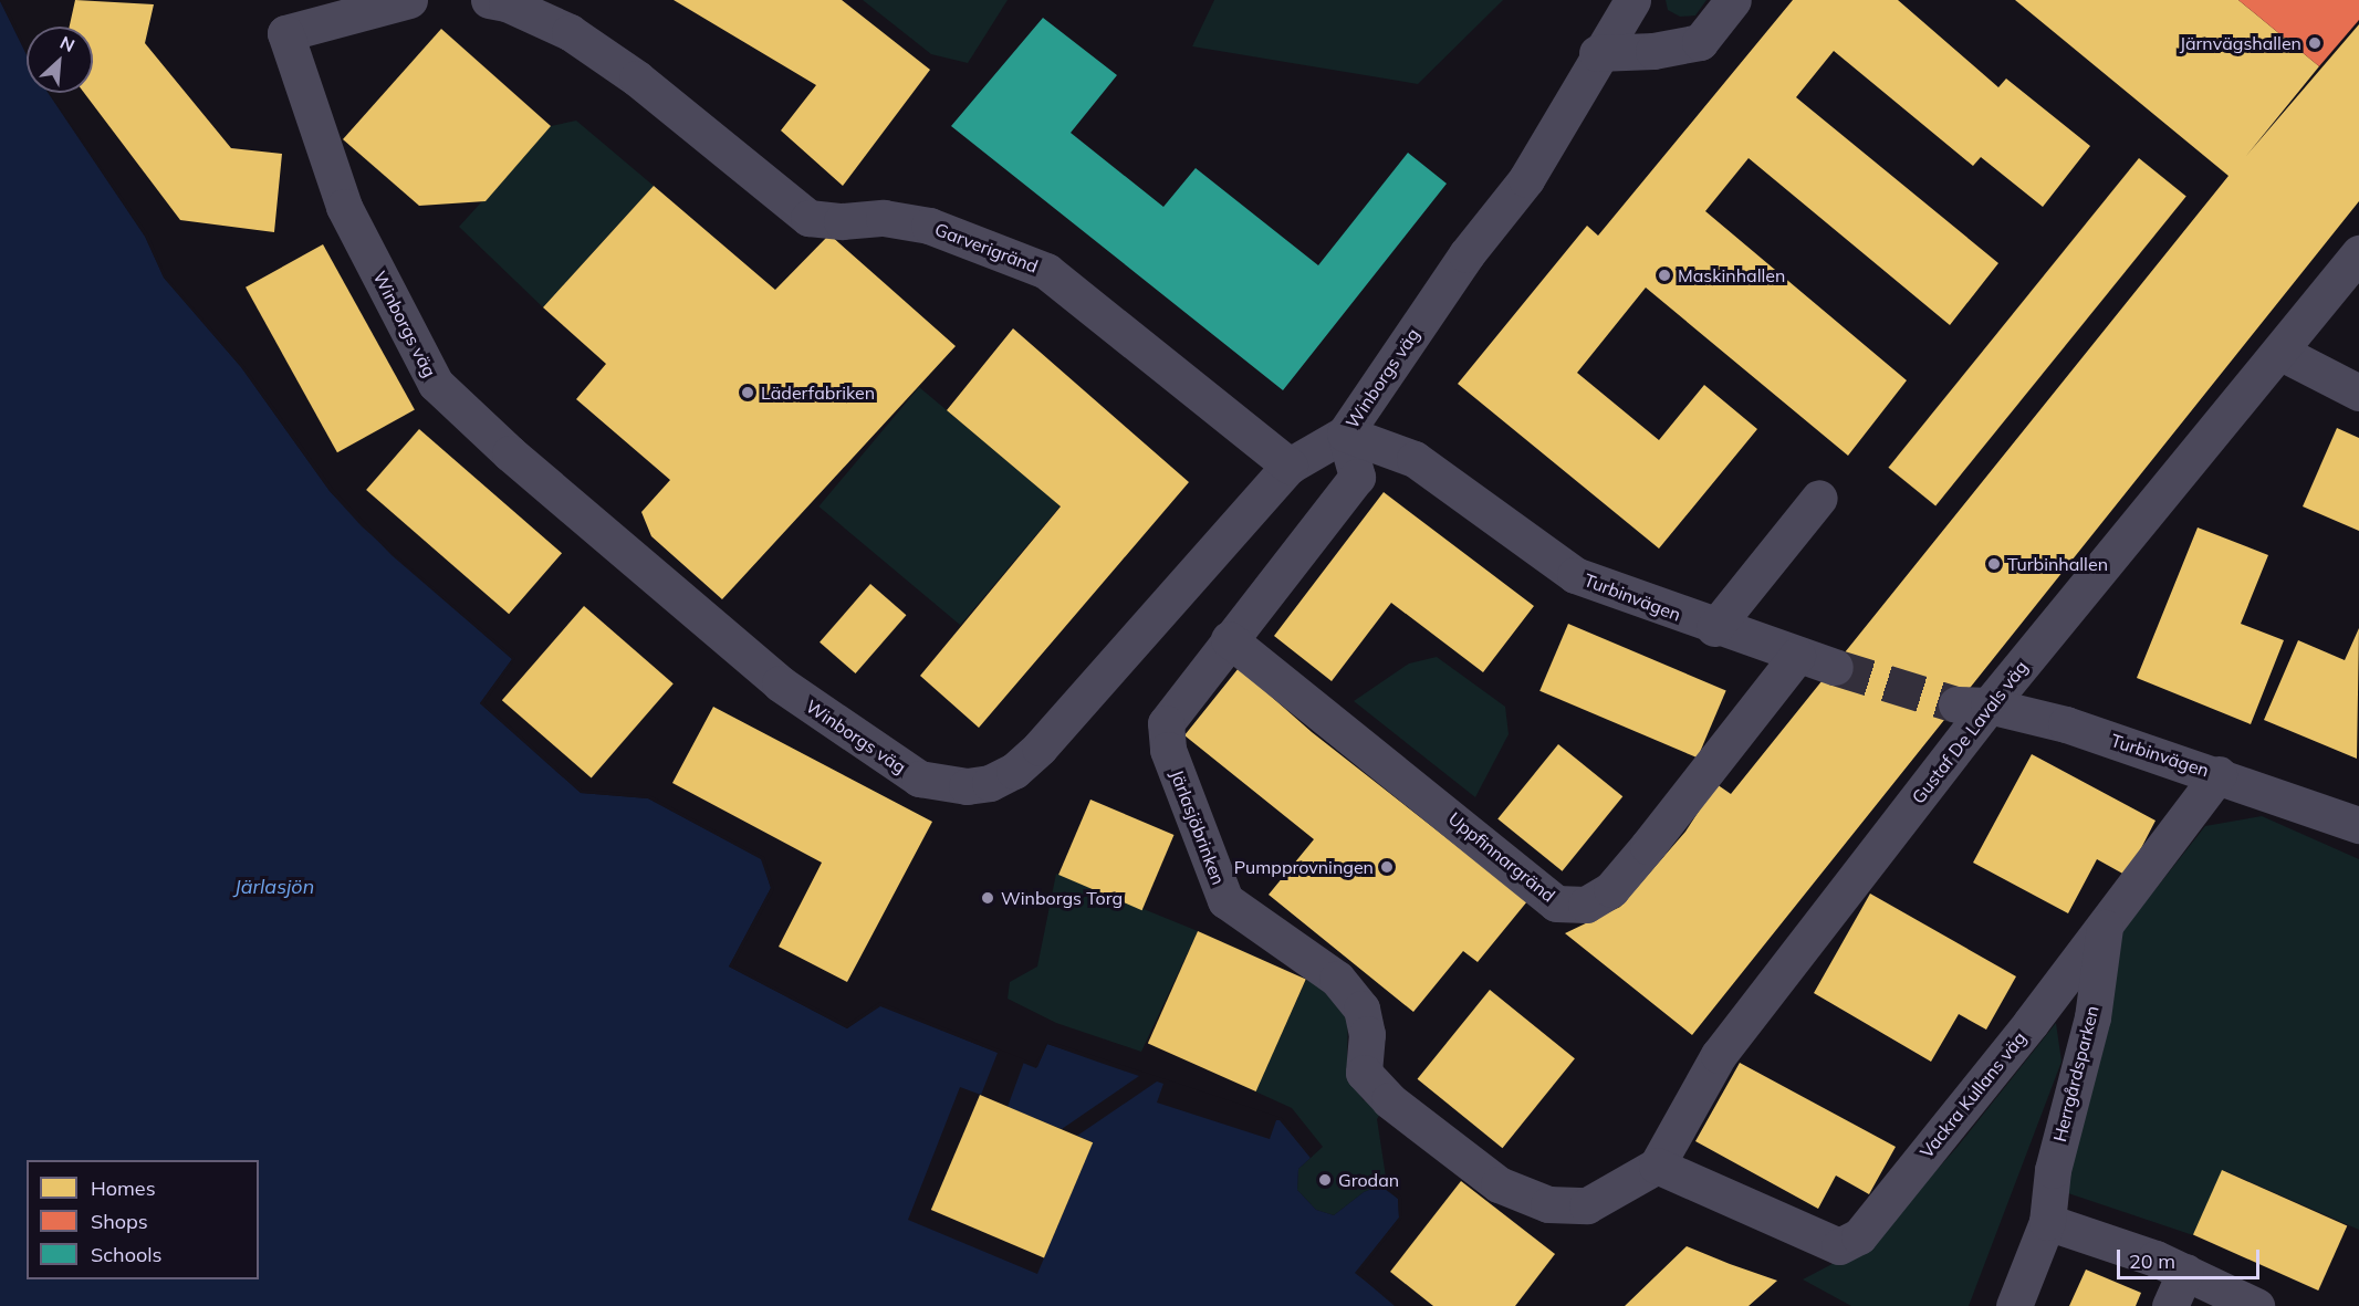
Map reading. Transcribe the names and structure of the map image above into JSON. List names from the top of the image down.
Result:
{
  "streets": {
    "street": [
      "Garverigränd",
      "Winborgs väg",
      "Turbinvägen",
      "Gustaf De Lavals väg",
      "Järlasjöbrinken",
      "Uppfinnargränd",
      "Herrgårdsparken",
      "Vackra Kullans väg"
    ]
  },
  "crossings": [
    ["Garverigränd", "Winborgs väg"],
    ["Winborgs väg", "Turbinvägen"],
    ["Winborgs väg", "Järlasjöbrinken"],
    ["Turbinvägen", "Gustaf De Lavals väg"],
    ["Turbinvägen", "Järlasjöbrinken"],
    ["Turbinvägen", "Uppfinnargränd"],
    ["Turbinvägen", "Vackra Kullans väg"],
    ["Gustaf De Lavals väg", "Järlasjöbrinken"],
    ["Gustaf De Lavals väg", "Vackra Kullans väg"],
    ["Järlasjöbrinken", "Uppfinnargränd"],
    ["Järlasjöbrinken", "Vackra Kullans väg"],
    ["Herrgårdsparken", "Vackra Kullans väg"]
  ],
  "water": ["Järlasjön"],
  "places": [
    "Järnvägshallen",
    "Maskinhallen",
    "Läderfabriken",
    "Turbinhallen",
    "Pumpprovningen",
    "Winborgs Torg",
    "Grodan"
  ],
  "legend": ["Homes", "Shops", "Schools"],
  "scale_bar": "20 m",
  "north": "top right"
}
